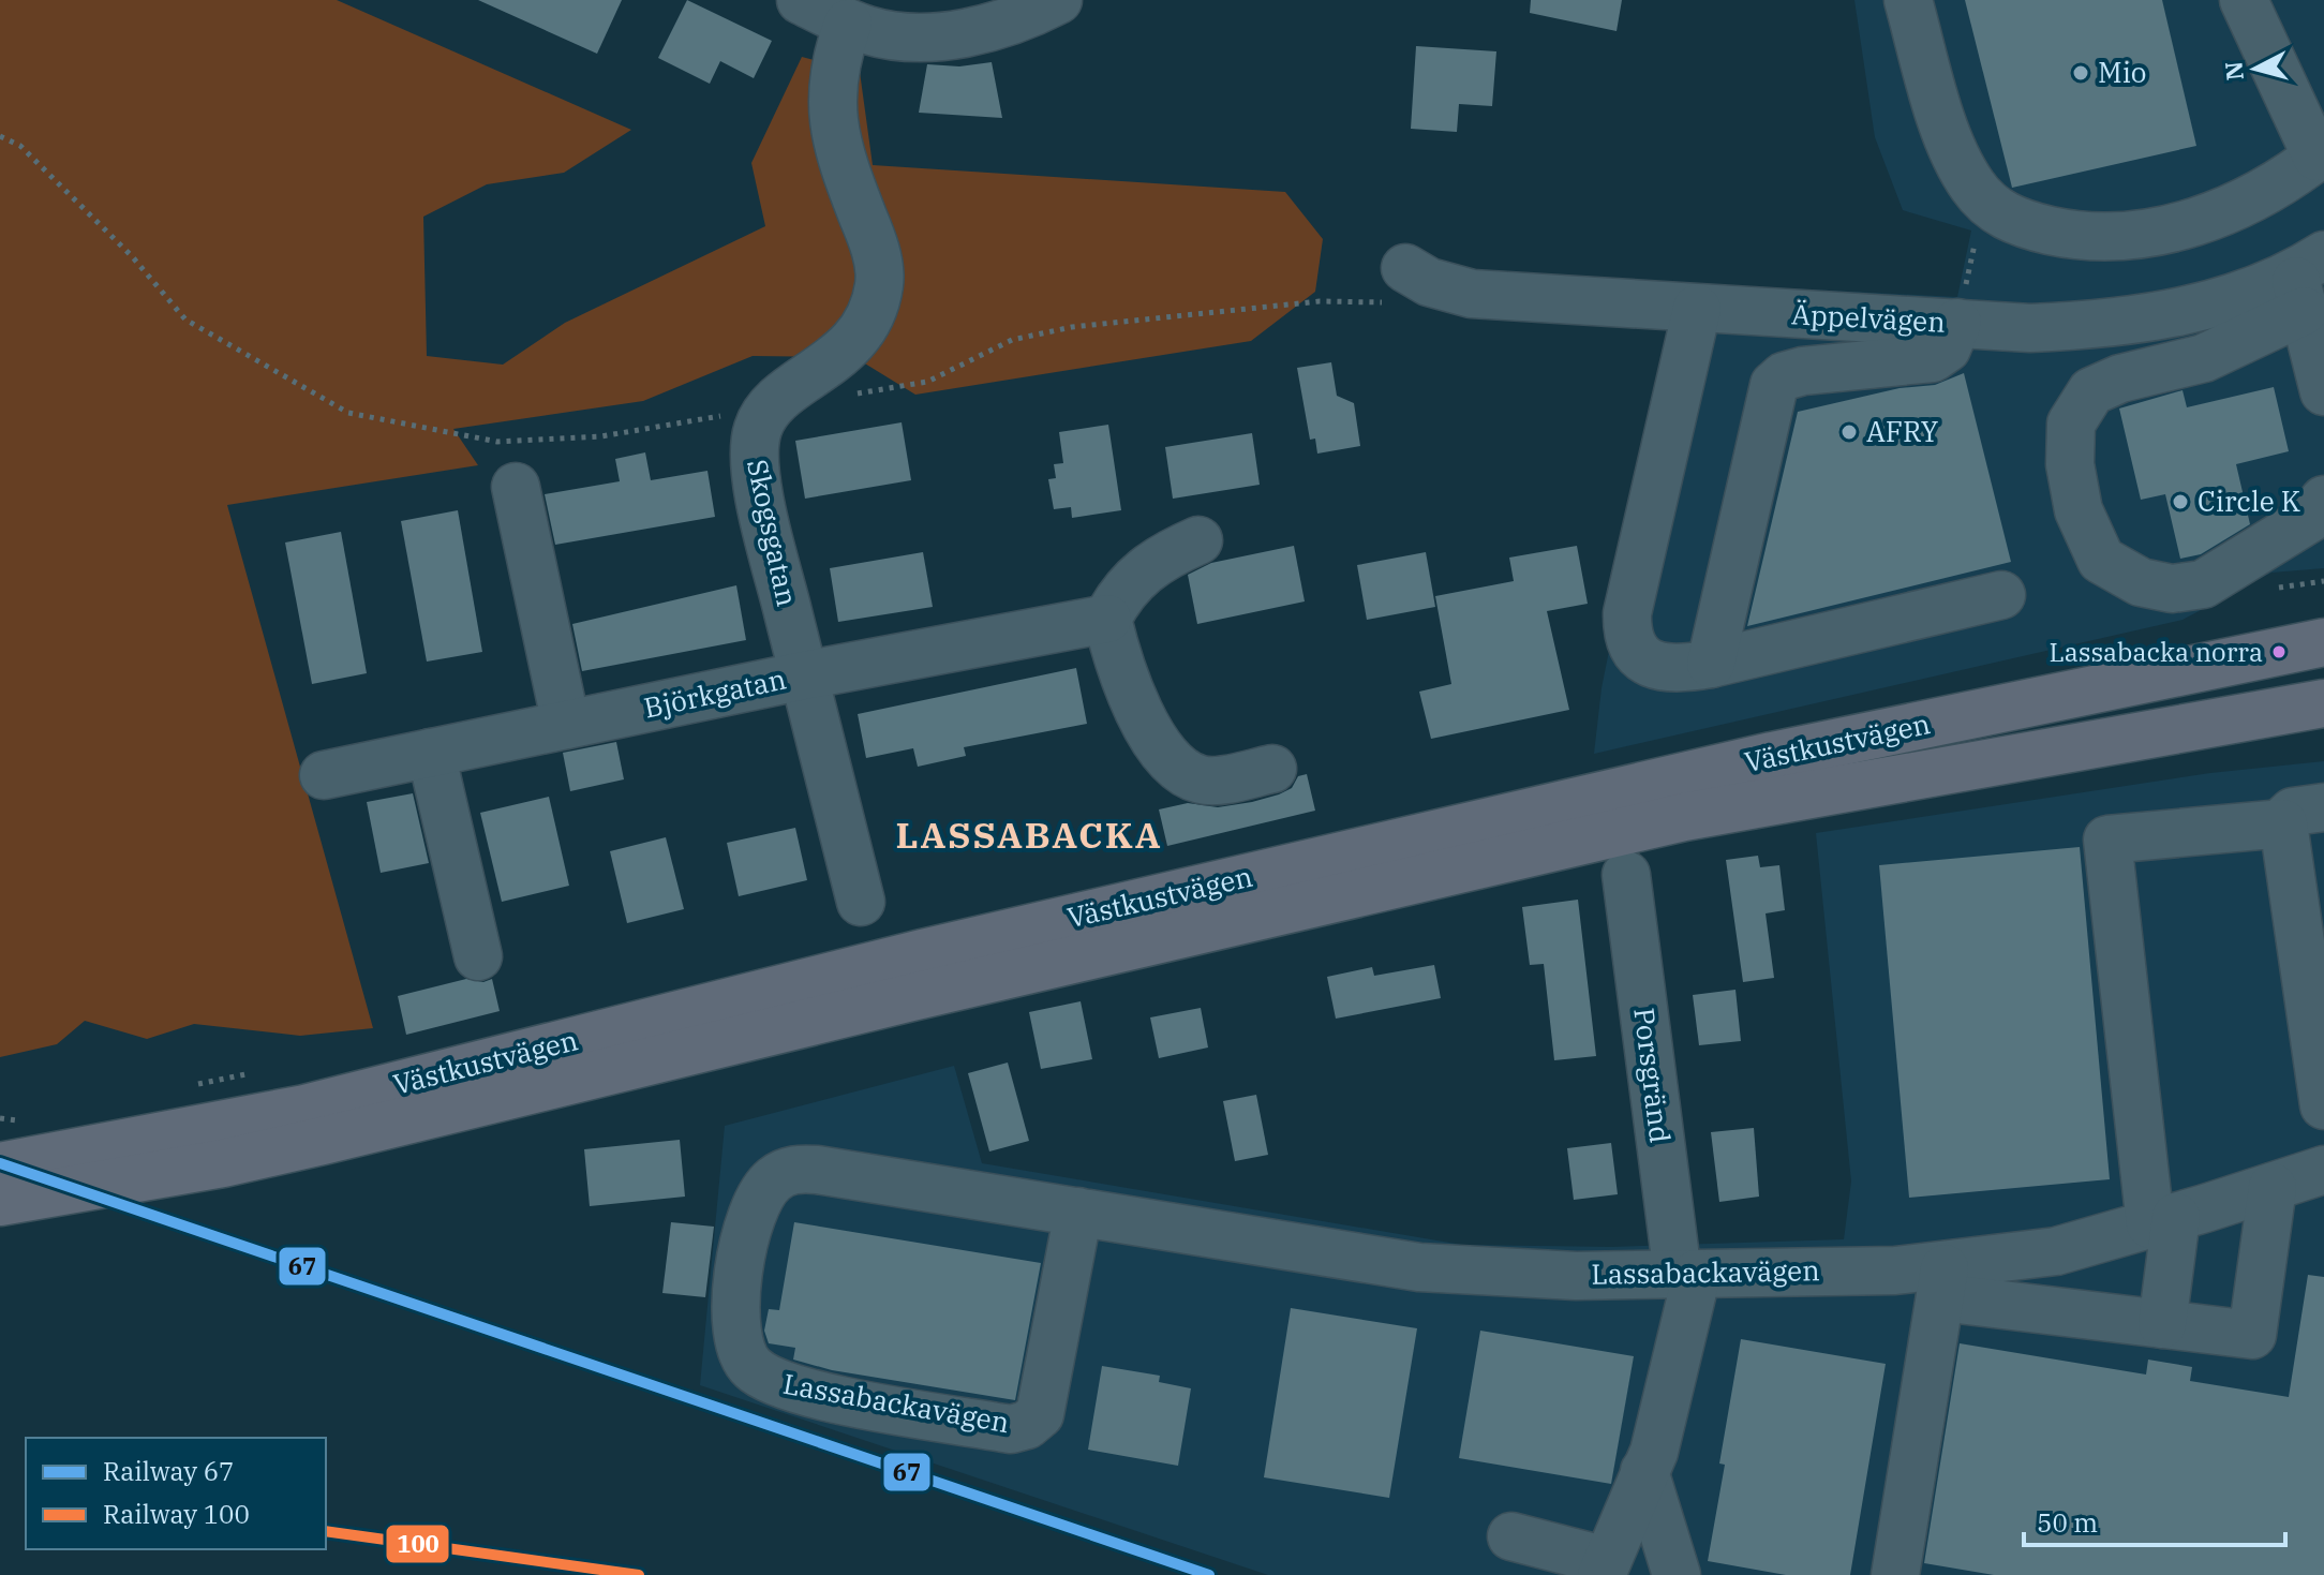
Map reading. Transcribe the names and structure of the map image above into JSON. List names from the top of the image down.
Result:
{
  "streets": {
    "main road": ["Västkustvägen"],
    "street": [
      "Äppelvägen",
      "Skogsgatan",
      "Björkgatan",
      "Porsgränd",
      "Lassabackavägen"
    ]
  },
  "crossings": [
    ["Skogsgatan", "Björkgatan"],
    ["Porsgränd", "Lassabackavägen"]
  ],
  "districts": ["LASSABACKA"],
  "places": [
    "Mio",
    "AFRY",
    "Circle K",
    "Lassabacka norra"
  ],
  "lines": ["rail line 67", "rail line 100"],
  "legend": ["Railway 67", "Railway 100"],
  "scale_bar": "50 m",
  "north": "left"
}
